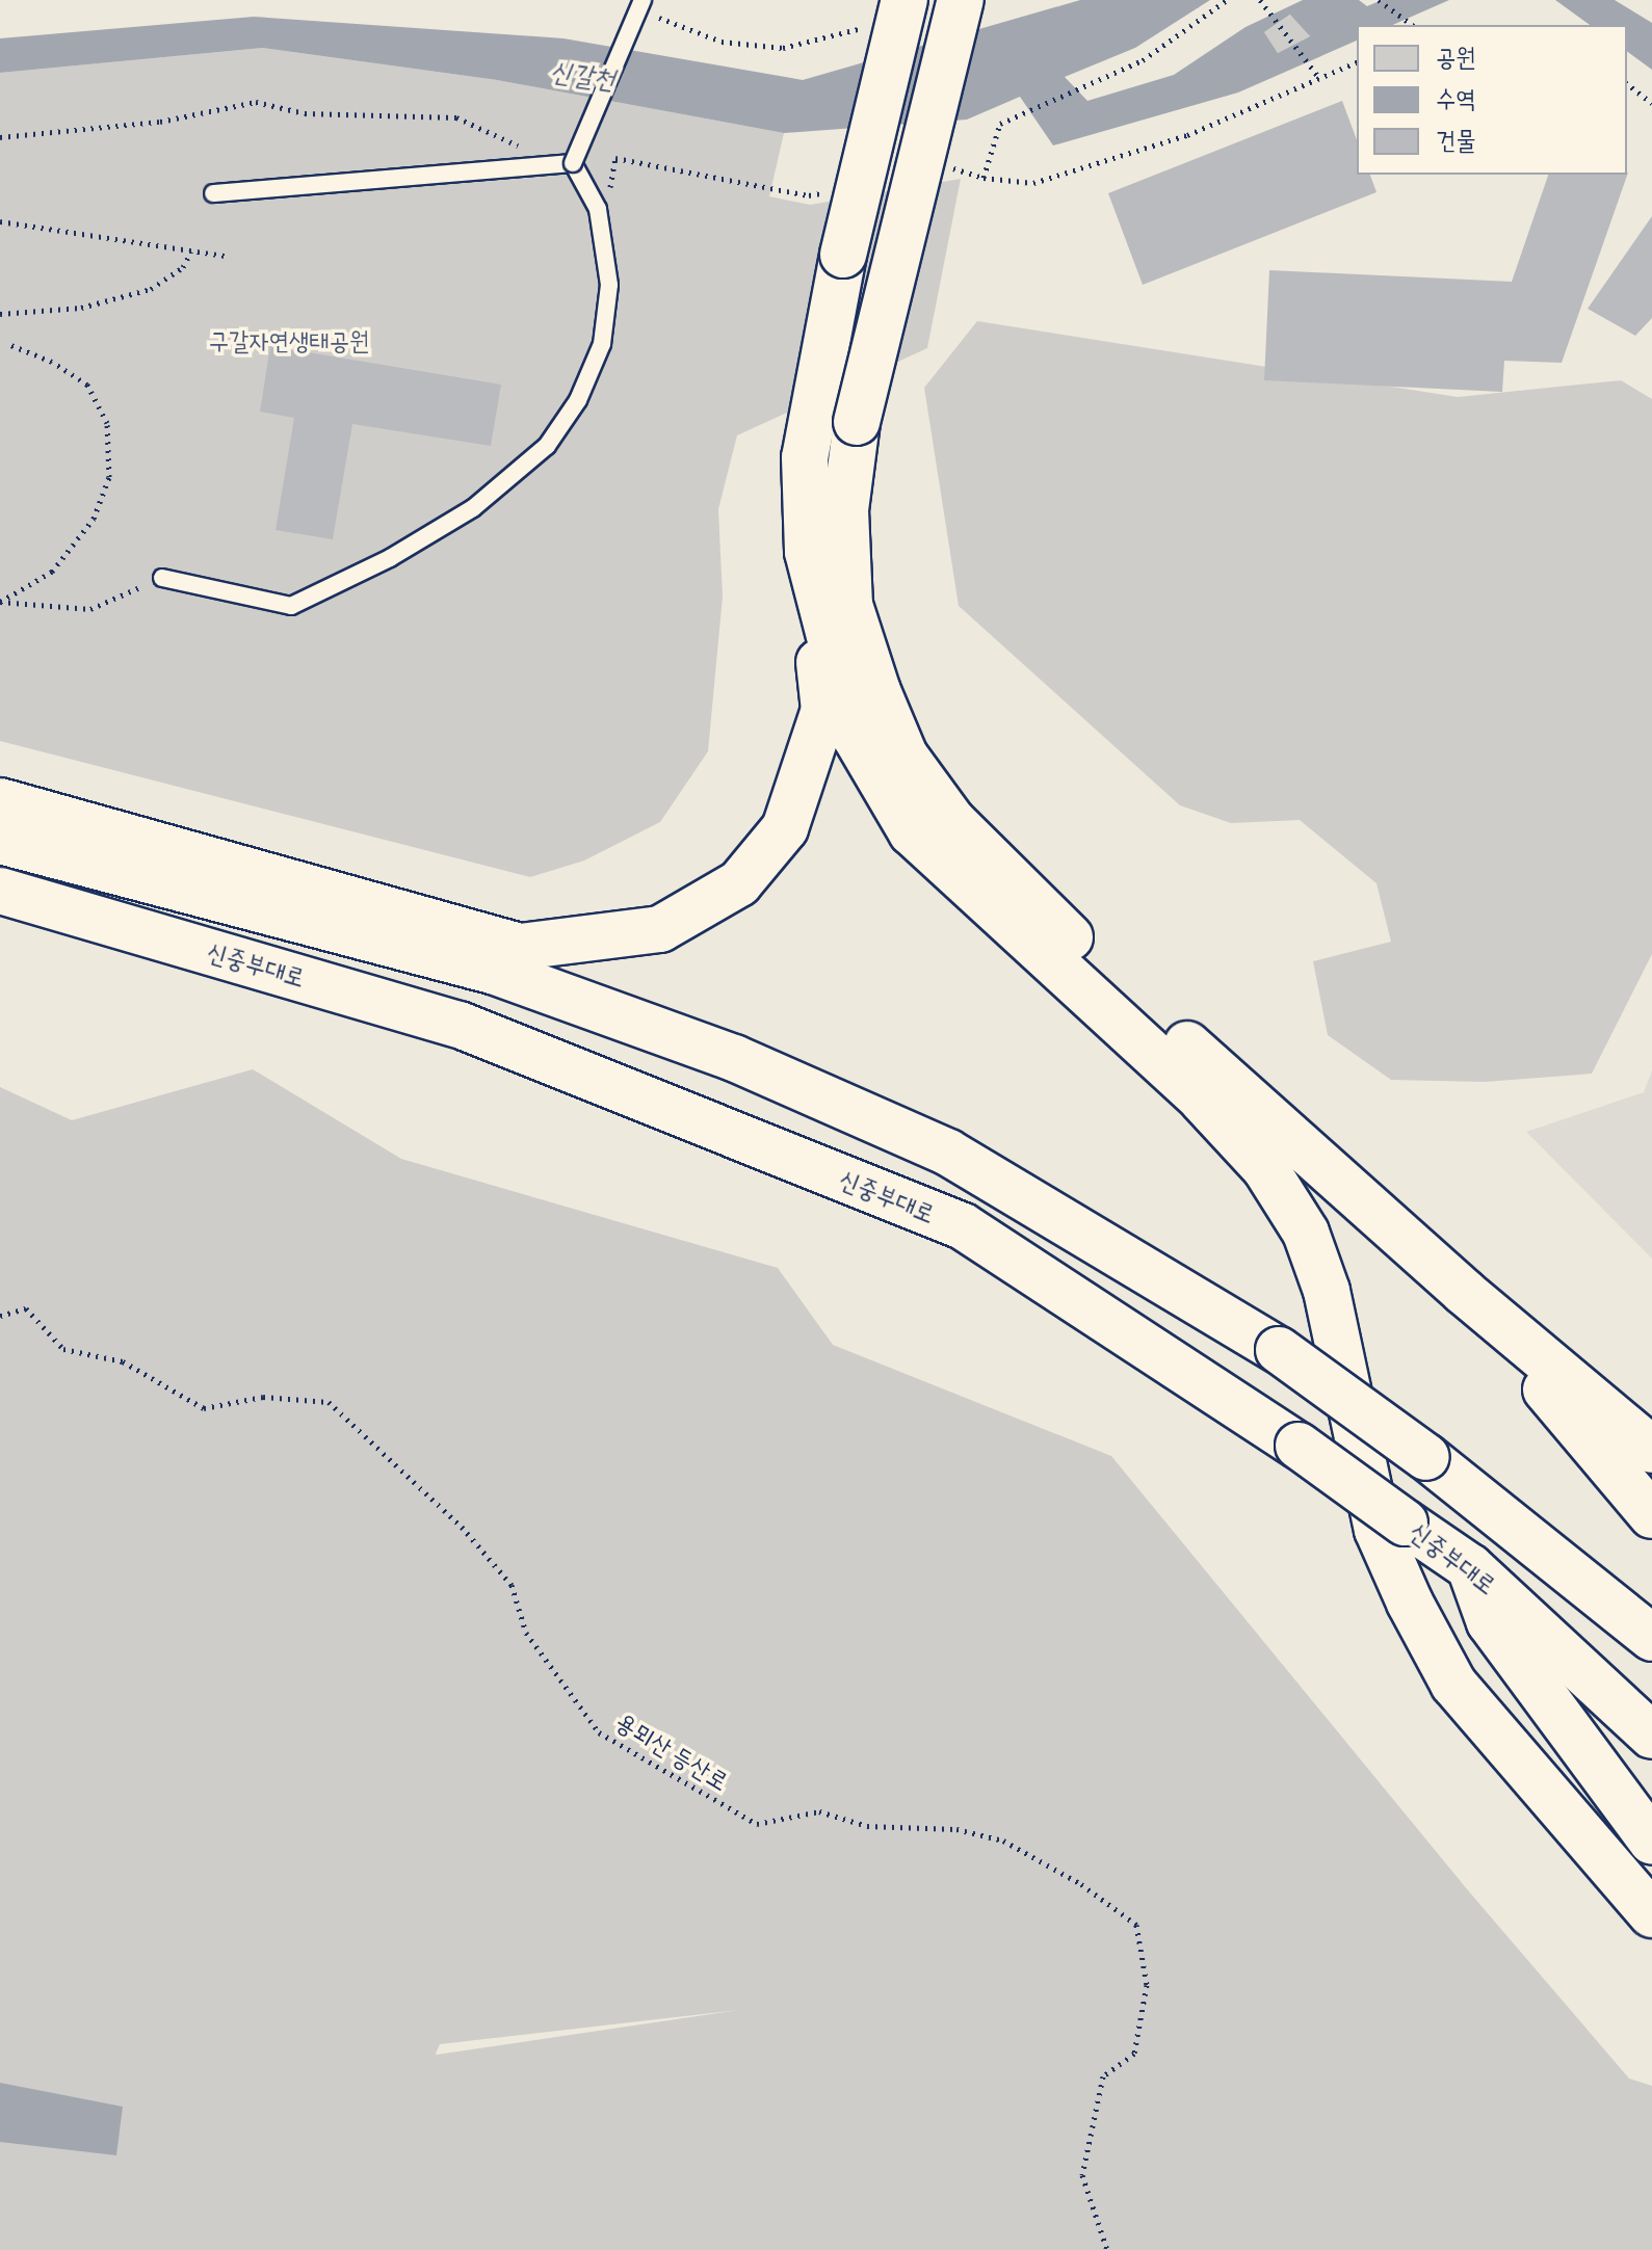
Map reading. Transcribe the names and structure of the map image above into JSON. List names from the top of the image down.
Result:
{
  "streets": {
    "highway": ["신중부대로"],
    "path": ["용뫼산 등산로"]
  },
  "water": ["신갈천"],
  "parks": ["구갈자연생태공원"],
  "legend": ["공원", "수역", "건물"]
}
